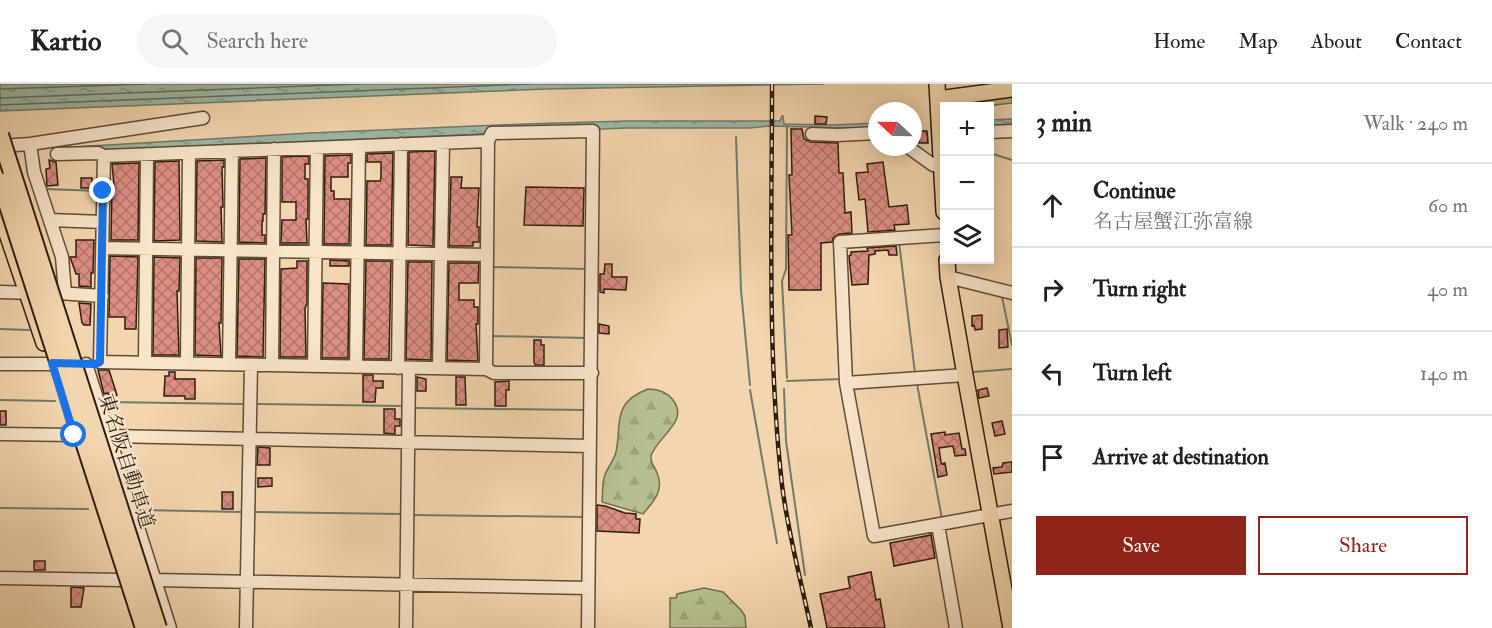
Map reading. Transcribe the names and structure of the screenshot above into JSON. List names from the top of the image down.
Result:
{
  "streets": {
    "highway": ["東名阪自動車道"]
  },
  "north": "left",
  "page": {
    "header": "Kartio",
    "search": "Search here",
    "nav": [
      "Home",
      "Map",
      "About",
      "Contact"
    ],
    "heading": ["3 min", "Walk · 240 m"],
    "map_buttons": ["+", "−"],
    "list": [
      ["Continue", "名古屋蟹江弥富線", "60 m"],
      ["Turn right", "40 m"],
      ["Turn left", "140 m"],
      "Arrive at destination"
    ],
    "buttons": ["Save", "Share"]
  }
}
